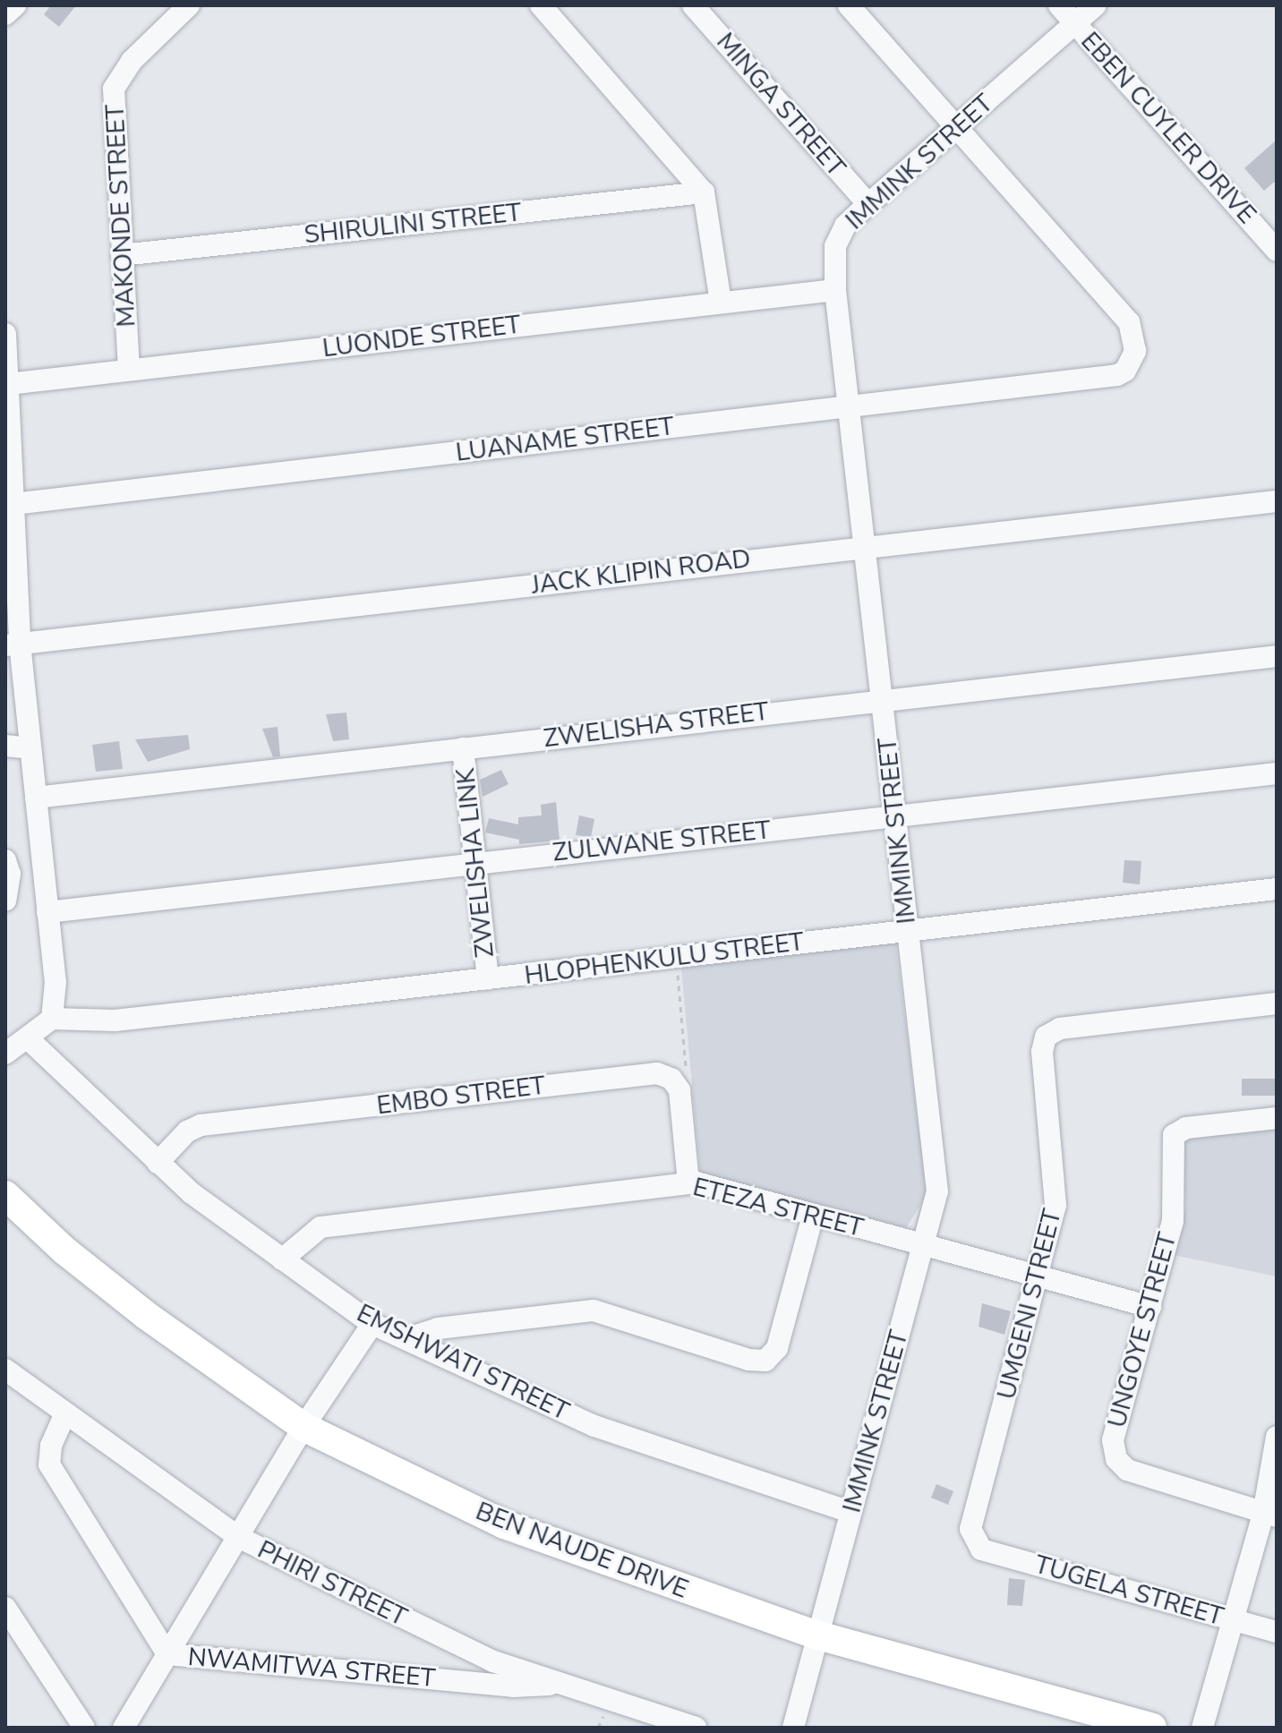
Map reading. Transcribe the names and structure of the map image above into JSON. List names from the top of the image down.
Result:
{
  "streets": {
    "main road": ["BEN NAUDE DRIVE"],
    "street": [
      "MINGA STREET",
      "EBEN CUYLER DRIVE",
      "IMMINK STREET",
      "MAKONDE STREET",
      "SHIRULINI STREET",
      "LUONDE STREET",
      "LUANAME STREET",
      "JACK KLIPIN ROAD",
      "ZWELISHA STREET",
      "ZULWANE STREET",
      "ZWELISHA LINK",
      "HLOPHENKULU STREET",
      "EMBO STREET",
      "ETEZA STREET",
      "UMGENI STREET",
      "UNGOYE STREET",
      "EMSHWATI STREET",
      "PHIRI STREET",
      "TUGELA STREET",
      "NWAMITWA STREET"
    ]
  },
  "crossings": [
    ["MINGA STREET", "IMMINK STREET"],
    ["EBEN CUYLER DRIVE", "IMMINK STREET"],
    ["IMMINK STREET", "LUONDE STREET"],
    ["IMMINK STREET", "LUANAME STREET"],
    ["IMMINK STREET", "JACK KLIPIN ROAD"],
    ["IMMINK STREET", "ZWELISHA STREET"],
    ["IMMINK STREET", "ZULWANE STREET"],
    ["IMMINK STREET", "HLOPHENKULU STREET"],
    ["IMMINK STREET", "ETEZA STREET"],
    ["IMMINK STREET", "EMSHWATI STREET"],
    ["IMMINK STREET", "BEN NAUDE DRIVE"],
    ["MAKONDE STREET", "SHIRULINI STREET"],
    ["MAKONDE STREET", "LUONDE STREET"],
    ["ZWELISHA STREET", "ZWELISHA LINK"],
    ["ZULWANE STREET", "ZWELISHA LINK"],
    ["ZWELISHA LINK", "HLOPHENKULU STREET"],
    ["EMBO STREET", "EMSHWATI STREET"],
    ["ETEZA STREET", "UMGENI STREET"],
    ["ETEZA STREET", "UNGOYE STREET"],
    ["ETEZA STREET", "EMSHWATI STREET"],
    ["UMGENI STREET", "TUGELA STREET"],
    ["PHIRI STREET", "NWAMITWA STREET"]
  ]
}
